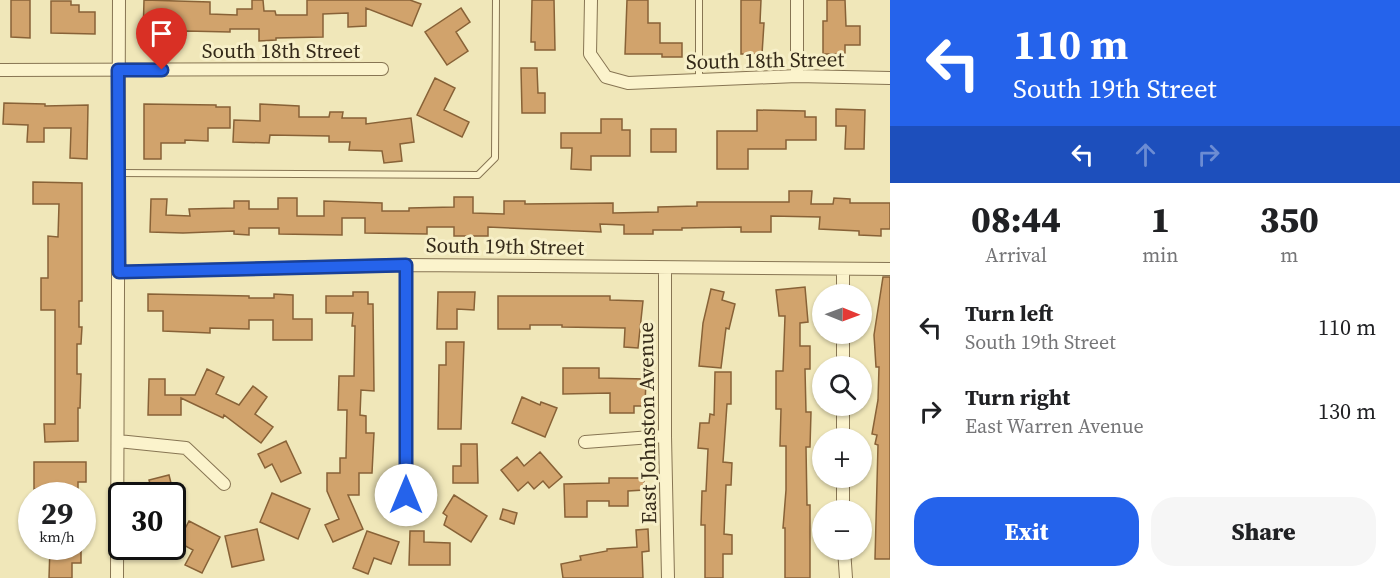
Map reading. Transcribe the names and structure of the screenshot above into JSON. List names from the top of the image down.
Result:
{
  "streets": {
    "street": ["South 18th Street", "South 19th Street", "East Johnston Avenue"]
  },
  "crossings": [
    ["South 19th Street", "East Johnston Avenue"]
  ],
  "north": "right",
  "page": {
    "turn": ["110 m", "South 19th Street"],
    "eta": [
      "08:44",
      "Arrival",
      "1",
      "min",
      "350",
      "m"
    ],
    "map_buttons": ["+", "−"],
    "list": [
      {
        "name": "Turn left",
        "note": "South 19th Street",
        "value": "110 m"
      },
      {
        "name": "Turn right",
        "note": "East Warren Avenue",
        "value": "130 m"
      }
    ],
    "speed": "29 km/h",
    "limit": "30",
    "buttons": ["Exit", "Share"]
  }
}
